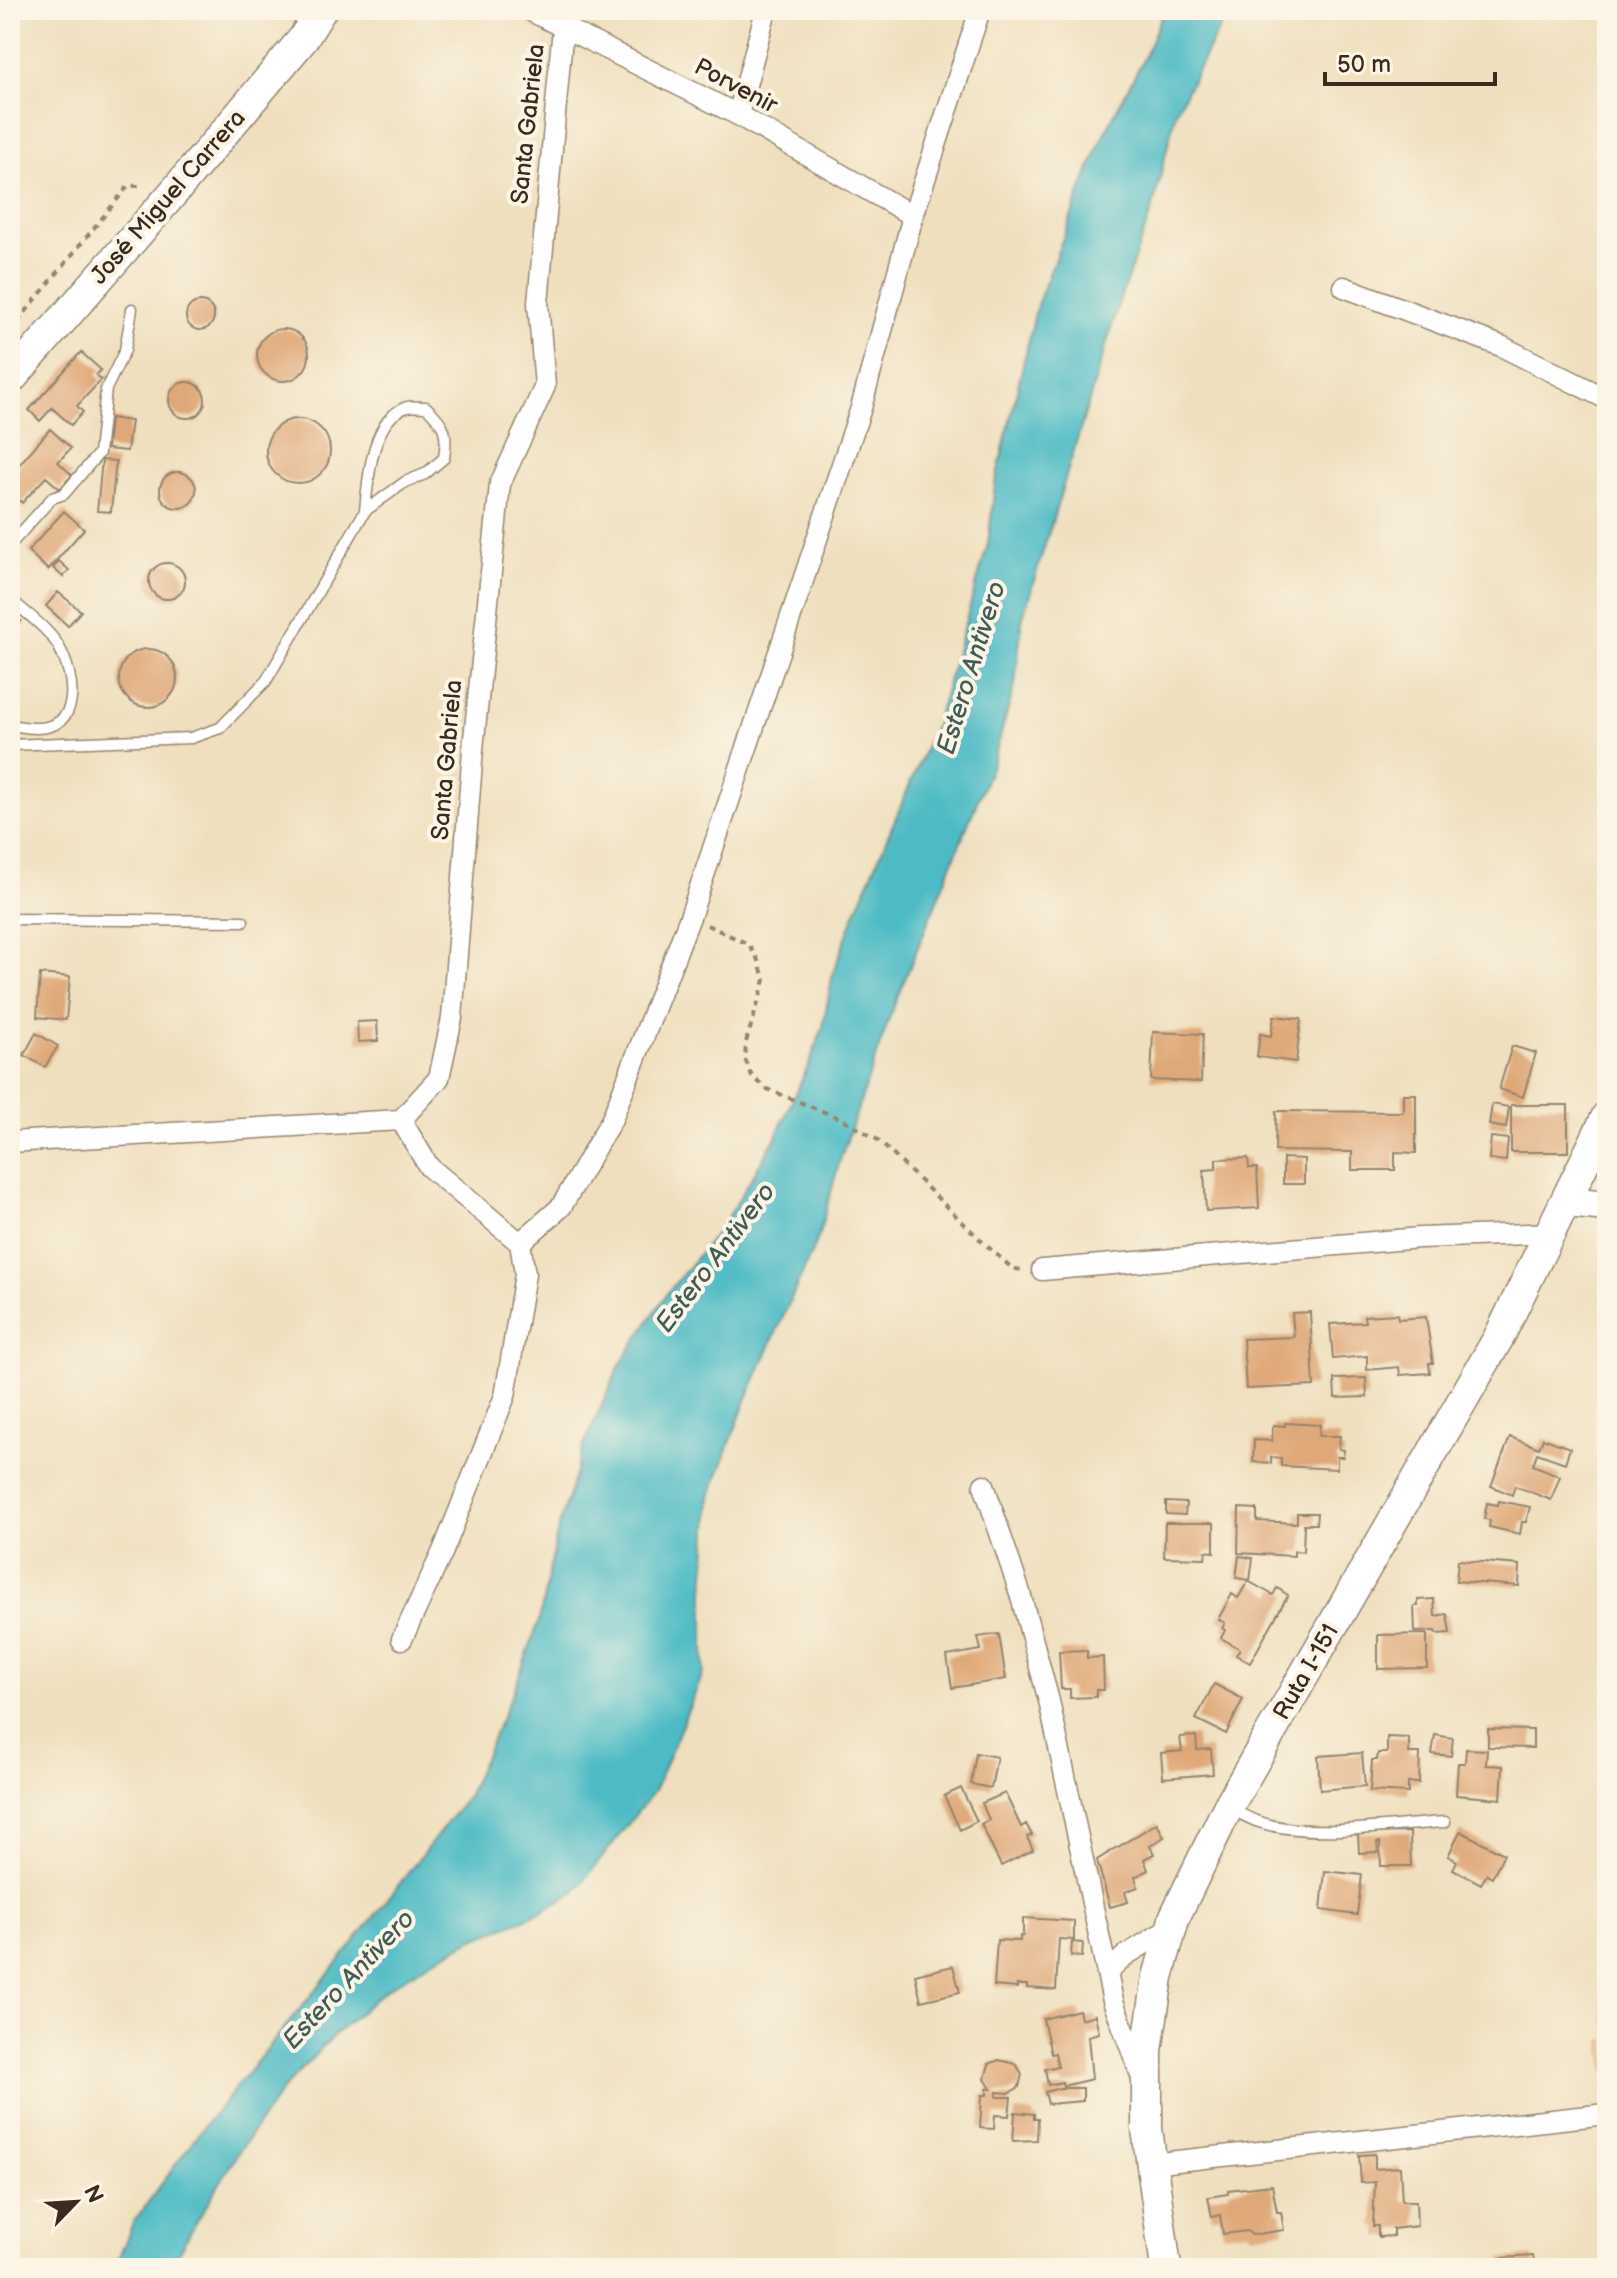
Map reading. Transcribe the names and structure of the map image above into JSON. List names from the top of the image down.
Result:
{
  "streets": {
    "street": [
      "Porvenir",
      "Santa Gabriela",
      "José Miguel Carrera",
      "Ruta I-151"
    ]
  },
  "crossings": [
    ["Porvenir", "Santa Gabriela"]
  ],
  "water": ["Estero Antivero"],
  "scale_bar": "50 m",
  "north": "top right"
}
